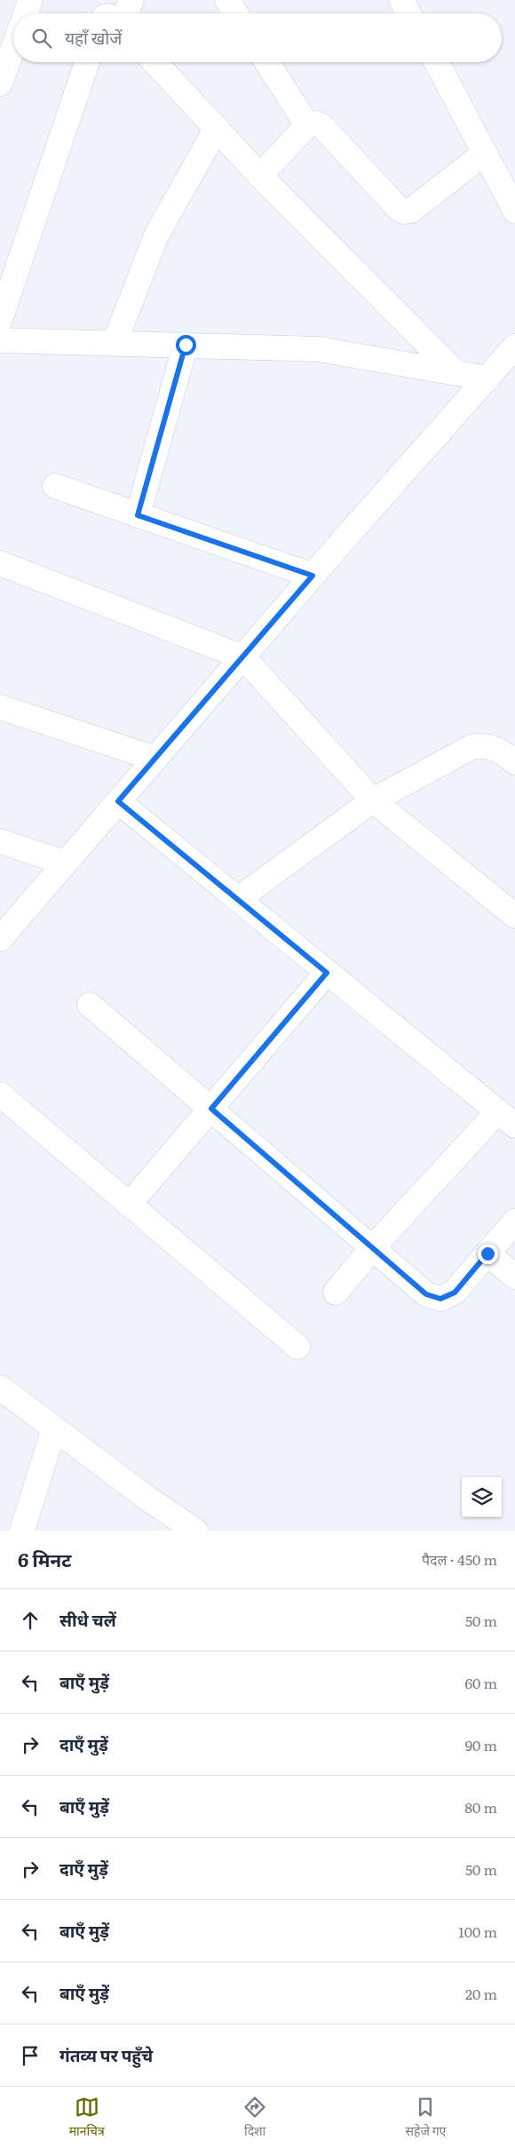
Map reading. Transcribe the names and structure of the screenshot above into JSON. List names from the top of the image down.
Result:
{
  "page": {
    "search": "यहाँ खोजें",
    "heading": ["6 मिनट", "पैदल · 450 m"],
    "list": [
      ["सीधे चलें", "50 m"],
      ["बाएँ मुड़ें", "60 m"],
      ["दाएँ मुड़ें", "90 m"],
      ["बाएँ मुड़ें", "80 m"],
      ["दाएँ मुड़ें", "50 m"],
      ["बाएँ मुड़ें", "100 m"],
      ["बाएँ मुड़ें", "20 m"],
      "गंतव्य पर पहुँचे"
    ],
    "nav": ["मानचित्र", "दिशा", "सहेजे गए"]
  }
}
